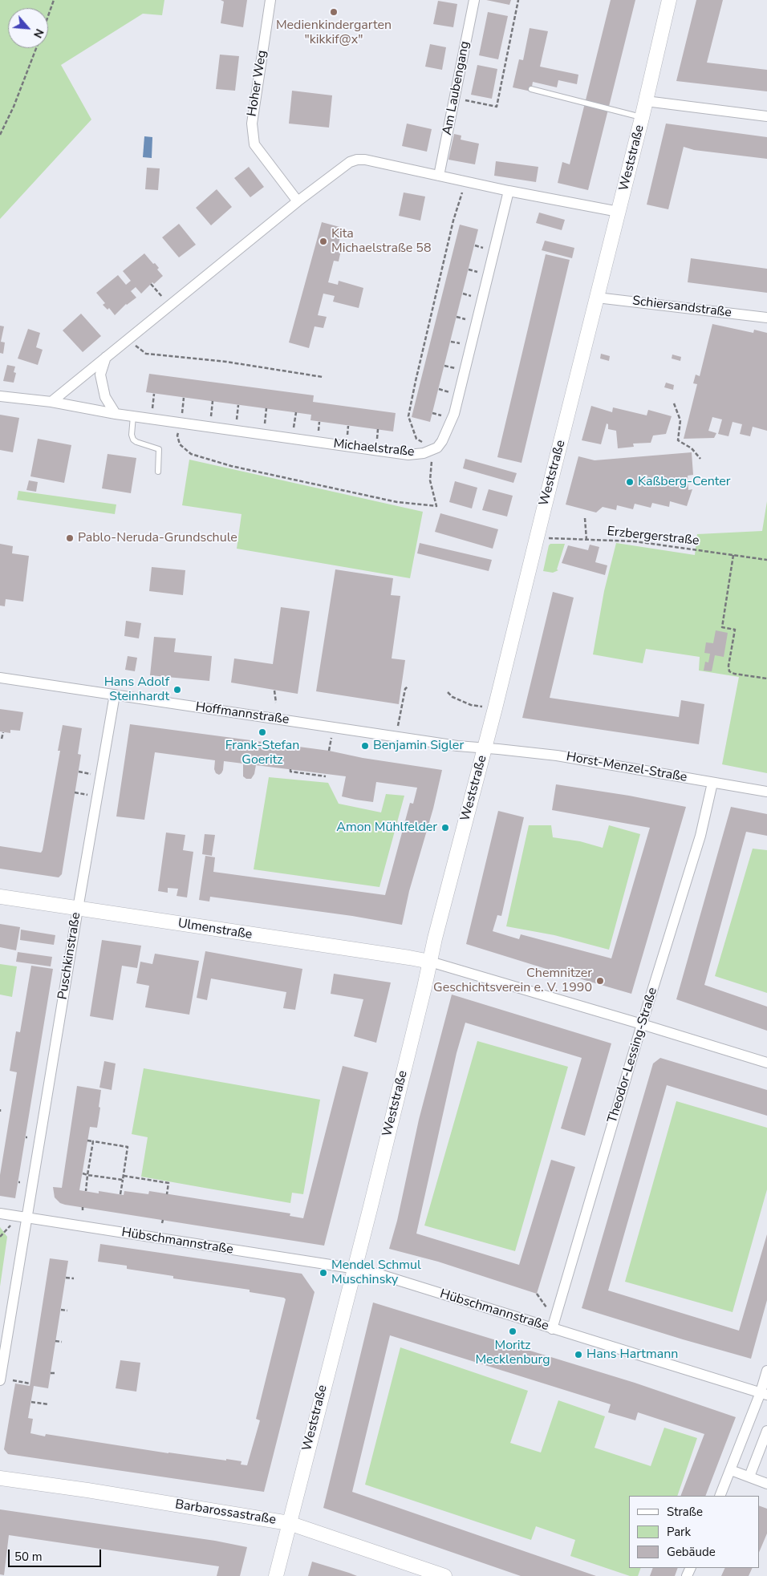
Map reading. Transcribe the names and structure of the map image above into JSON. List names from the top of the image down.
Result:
{
  "streets": {
    "street": [
      "Hoher Weg",
      "Am Laubengang",
      "Weststraße",
      "Schiersandstraße",
      "Michaelstraße",
      "Hoffmannstraße",
      "Horst-Menzel-Straße",
      "Ulmenstraße",
      "Puschkinstraße",
      "Theodor-Lessing-Straße",
      "Hübschmannstraße",
      "Barbarossastraße"
    ],
    "path": ["Erzbergerstraße"]
  },
  "crossings": [
    ["Weststraße", "Schiersandstraße"],
    ["Weststraße", "Erzbergerstraße"],
    ["Weststraße", "Hoffmannstraße"],
    ["Weststraße", "Horst-Menzel-Straße"],
    ["Weststraße", "Ulmenstraße"],
    ["Weststraße", "Hübschmannstraße"],
    ["Weststraße", "Barbarossastraße"],
    ["Hoffmannstraße", "Horst-Menzel-Straße"],
    ["Hoffmannstraße", "Puschkinstraße"],
    ["Horst-Menzel-Straße", "Theodor-Lessing-Straße"],
    ["Ulmenstraße", "Puschkinstraße"],
    ["Puschkinstraße", "Hübschmannstraße"],
    ["Theodor-Lessing-Straße", "Hübschmannstraße"]
  ],
  "places": [
    "Medienkindergarten \"kikkif@x\"",
    "Kita Michaelstraße 58",
    "Kaßberg-Center",
    "Pablo-Neruda-Grundschule",
    "Hans Adolf Steinhardt",
    "Frank-Stefan Goeritz",
    "Benjamin Sigler",
    "Amon Mühlfelder",
    "Chemnitzer Geschichtsverein e. V. 1990",
    "Mendel Schmul Muschinsky",
    "Moritz Mecklenburg",
    "Hans Hartmann"
  ],
  "legend": ["Straße", "Park", "Gebäude"],
  "scale_bar": "50 m",
  "north": "bottom right"
}
